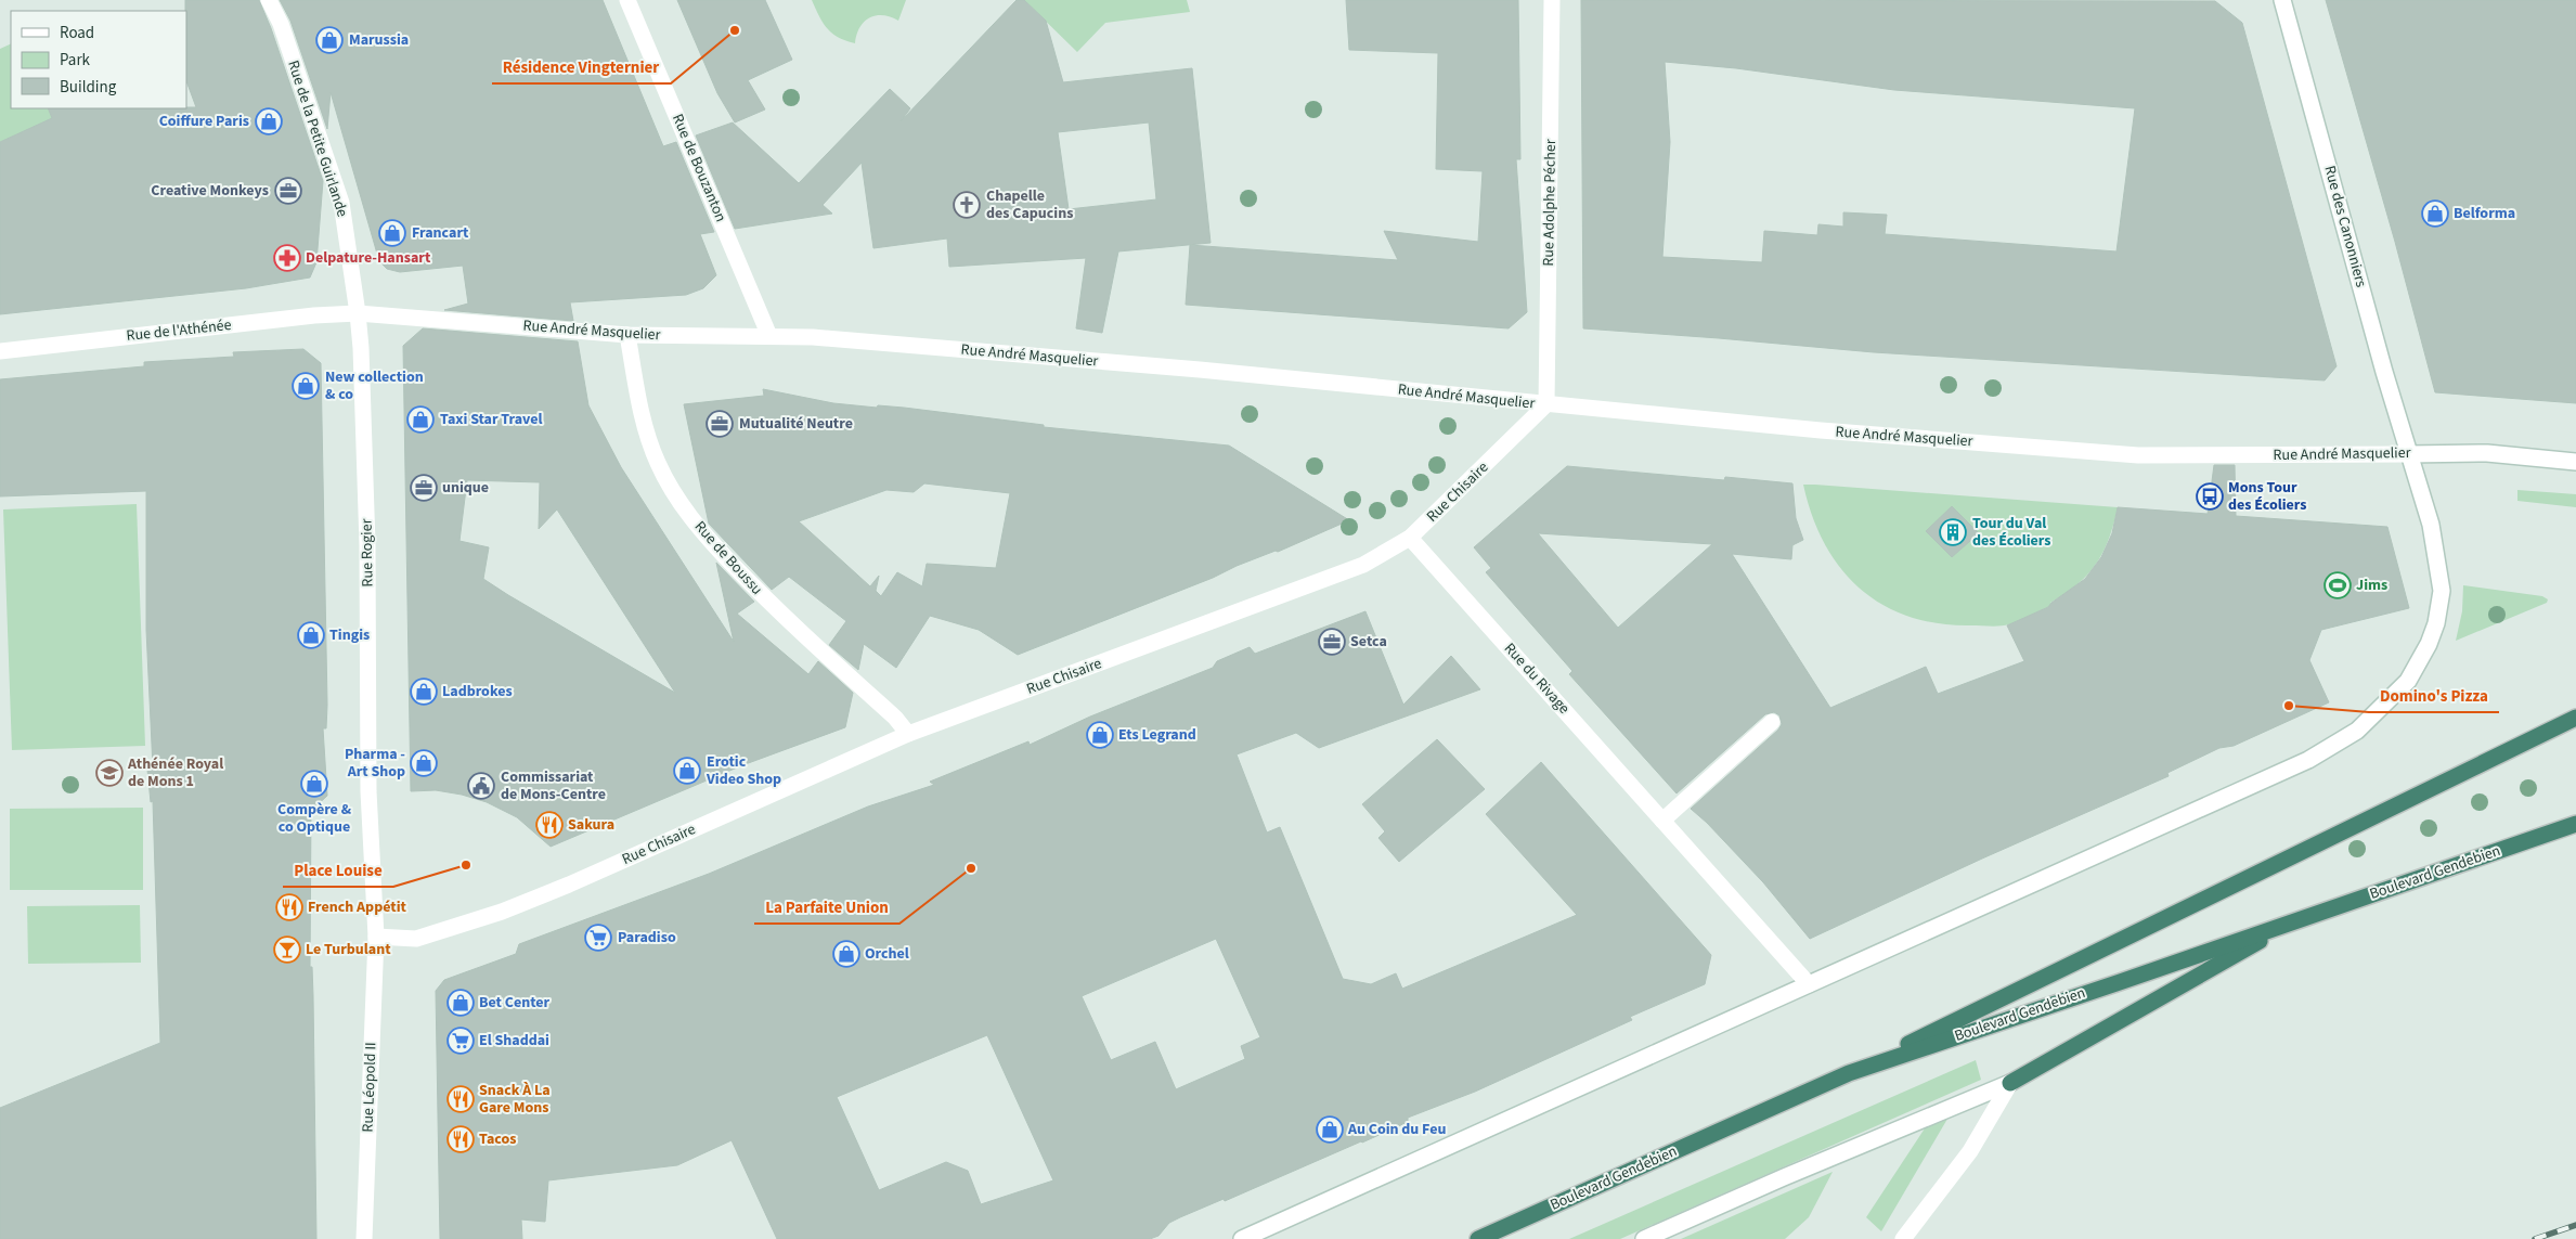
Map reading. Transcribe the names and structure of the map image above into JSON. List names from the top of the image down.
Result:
{
  "streets": {
    "highway": ["Boulevard Gendebien"],
    "street": [
      "Rue de la Petite Guirlande",
      "Rue de Bouzanton",
      "Rue Adolphe Pécher",
      "Rue des Canonniers",
      "Rue de l'Athénée",
      "Rue André Masquelier",
      "Rue Chisaire",
      "Rue Rogier",
      "Rue de Boussu",
      "Rue du Rivage",
      "Rue Léopold II"
    ]
  },
  "crossings": [
    ["Rue de la Petite Guirlande", "Rue de l'Athénée"],
    ["Rue de la Petite Guirlande", "Rue André Masquelier"],
    ["Rue de la Petite Guirlande", "Rue Rogier"],
    ["Rue de Bouzanton", "Rue André Masquelier"],
    ["Rue Adolphe Pécher", "Rue André Masquelier"],
    ["Rue Adolphe Pécher", "Rue Chisaire"],
    ["Rue des Canonniers", "Rue André Masquelier"],
    ["Rue des Canonniers", "Rue du Rivage"],
    ["Rue de l'Athénée", "Rue André Masquelier"],
    ["Rue de l'Athénée", "Rue Rogier"],
    ["Rue André Masquelier", "Rue Chisaire"],
    ["Rue André Masquelier", "Rue Rogier"],
    ["Rue André Masquelier", "Rue de Boussu"],
    ["Rue Chisaire", "Rue Rogier"],
    ["Rue Chisaire", "Rue de Boussu"],
    ["Rue Chisaire", "Rue du Rivage"],
    ["Rue Chisaire", "Rue Léopold II"],
    ["Rue Rogier", "Rue Léopold II"]
  ],
  "places": {
    "other": [
      "Résidence Vingternier",
      "Domino's Pizza",
      "Place Louise",
      "La Parfaite Union"
    ],
    "shop": [
      "Marussia",
      "Coiffure Paris",
      "Belforma",
      "Francart",
      "New collection & co",
      "Taxi Star Travel",
      "Tingis",
      "Ladbrokes",
      "Ets Legrand",
      "Pharma - Art Shop",
      "Erotic Video Shop",
      "Compère & co Optique",
      "Orchel",
      "Bet Center",
      "Au Coin du Feu"
    ],
    "office": [
      "Creative Monkeys",
      "Mutualité Neutre",
      "unique",
      "Setca"
    ],
    "church": ["Chapelle des Capucins"],
    "pharmacy": ["Delpature-Hansart"],
    "bus stop": ["Mons Tour des Écoliers"],
    "building": ["Tour du Val des Écoliers"],
    "sports": ["Jims"],
    "school or university": ["Athénée Royal de Mons 1"],
    "public building": ["Commissariat de Mons-Centre"],
    "restaurant": [
      "Sakura",
      "French Appétit",
      "Snack À La Gare Mons",
      "Tacos"
    ],
    "supermarket": ["Paradiso", "El Shaddai"],
    "bar": ["Le Turbulant"]
  },
  "legend": ["Road", "Park", "Building"]
}
